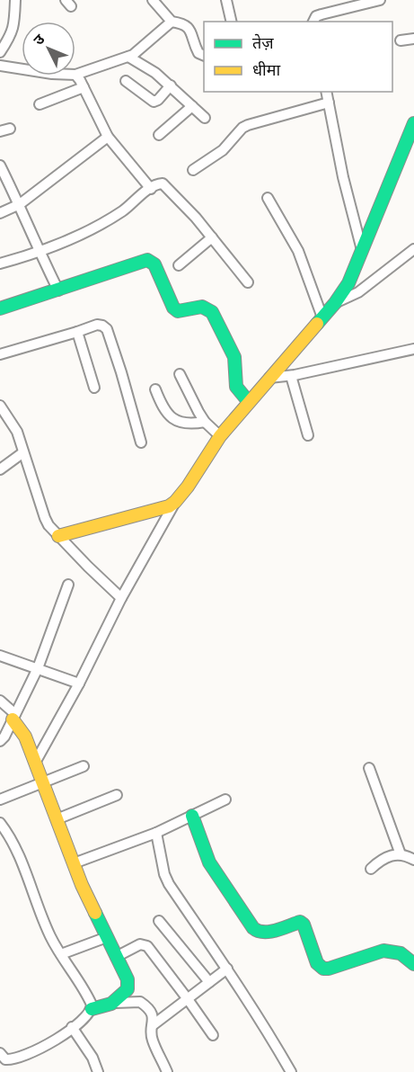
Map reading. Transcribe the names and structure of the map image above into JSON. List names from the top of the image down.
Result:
{
  "legend": ["तेज़", "धीमा"],
  "north": "top left"
}
